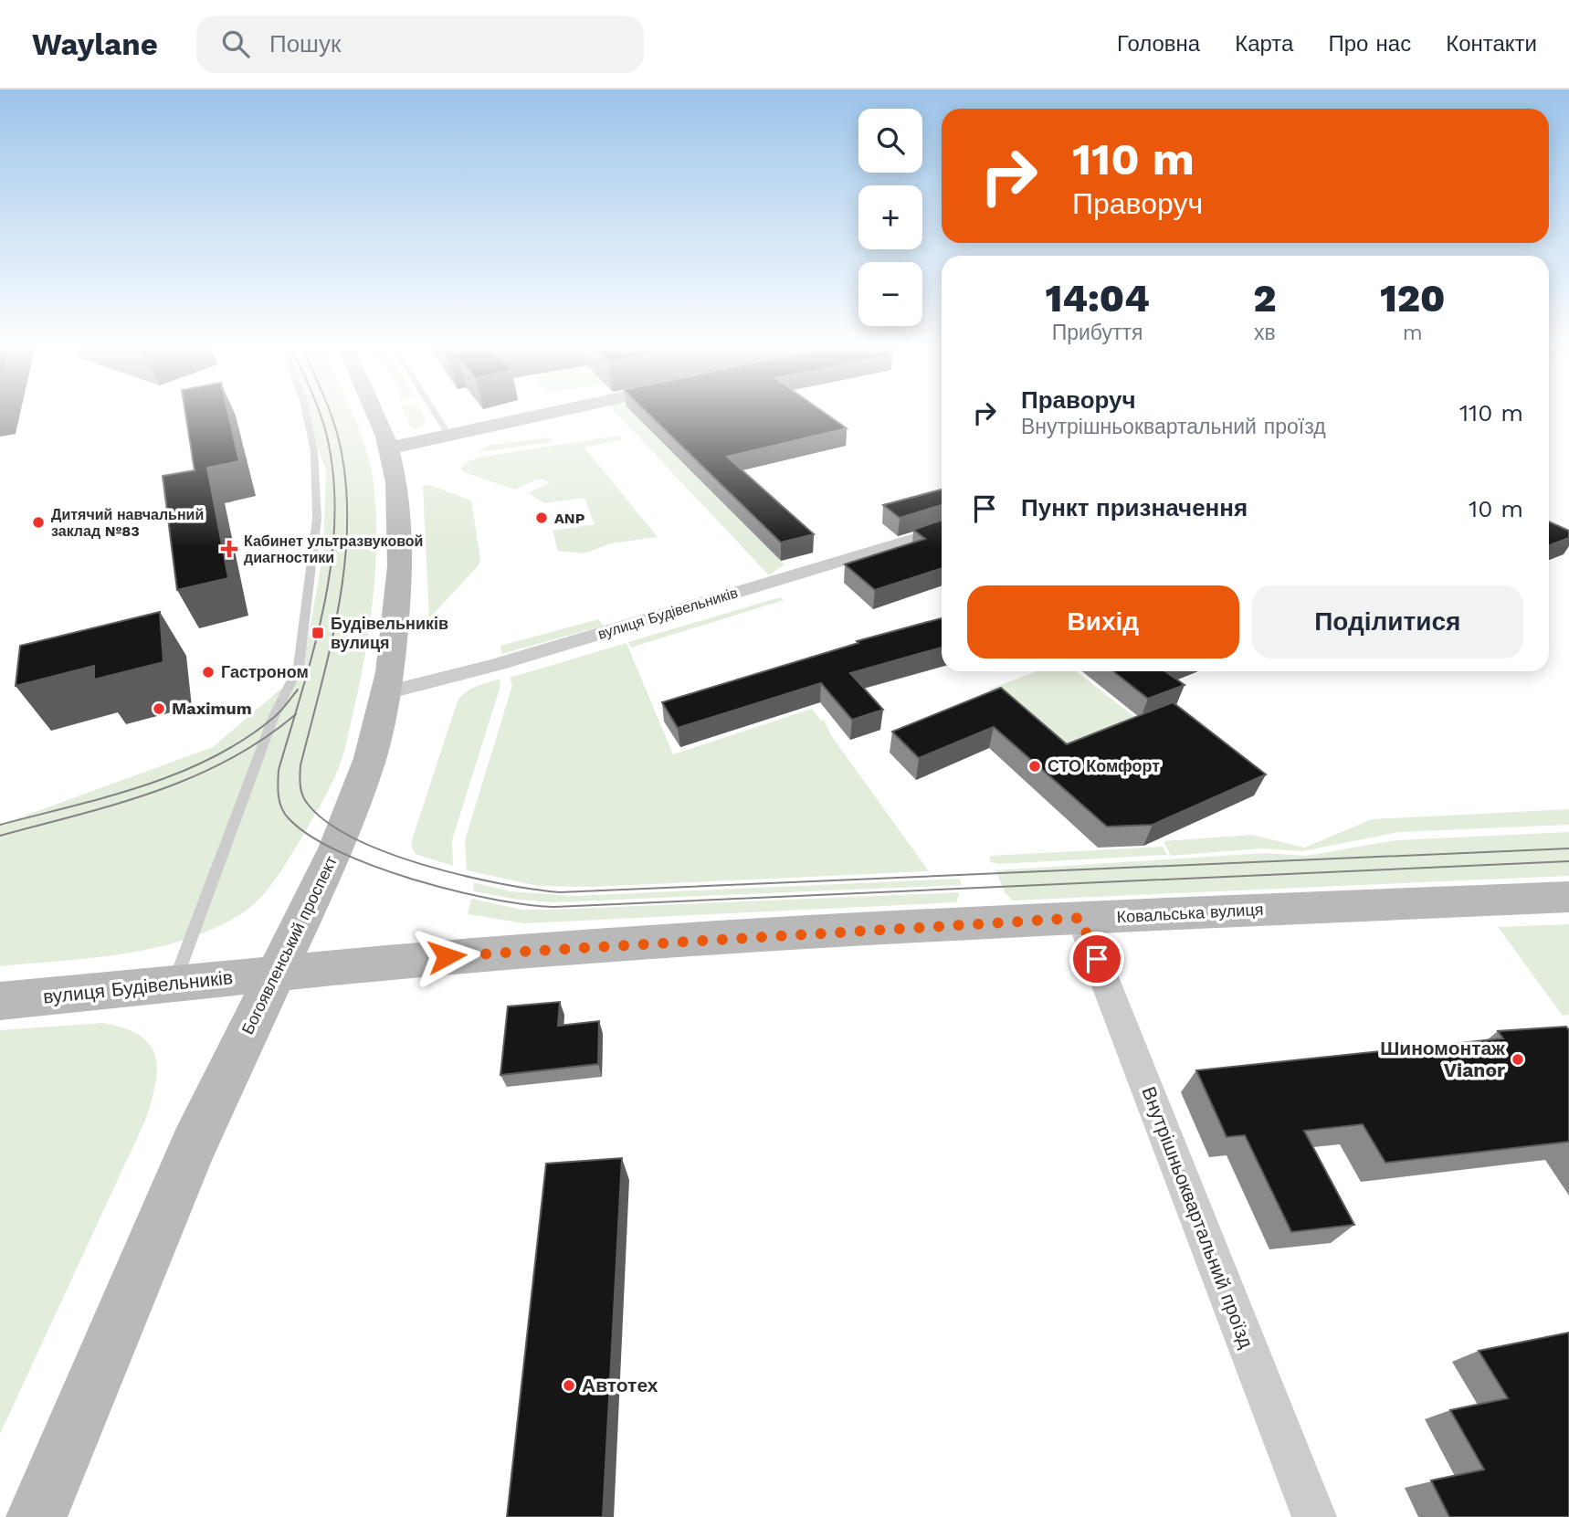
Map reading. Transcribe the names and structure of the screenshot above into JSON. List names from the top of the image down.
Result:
{
  "streets": {
    "main road": ["вулиця Будівельників", "Ковальська вулиця", "Богоявленський проспект"],
    "street": ["Внутрішньоквартальний проїзд"]
  },
  "crossings": [
    ["вулиця Будівельників", "Ковальська вулиця"],
    ["вулиця Будівельників", "Богоявленський проспект"],
    ["Ковальська вулиця", "Богоявленський проспект"],
    ["Ковальська вулиця", "Внутрішньоквартальний проїзд"]
  ],
  "places": {
    "other": [
      "ANP",
      "Дитячий навчальний заклад №83",
      "Гастроном",
      "Maximum",
      "СТО Комфорт",
      "Шиномонтаж Vianor",
      "Автотех"
    ],
    "health": ["Кабинет ультразвуковой диагностики"],
    "transit": ["Будівельників вулиця"]
  },
  "page": {
    "header": "Waylane",
    "search": "Пошук",
    "nav": [
      "Головна",
      "Карта",
      "Про нас",
      "Контакти"
    ],
    "map_buttons": ["+", "−"],
    "turn": ["110 m", "Праворуч"],
    "eta": [
      "14:04",
      "Прибуття",
      "2",
      "хв",
      "120",
      "m"
    ],
    "list": [
      {
        "name": "Праворуч",
        "note": "Внутрішньоквартальний проїзд",
        "value": "110 m"
      },
      {
        "name": "Пункт призначення",
        "value": "10 m"
      }
    ],
    "buttons": ["Вихід", "Поділитися"]
  }
}
